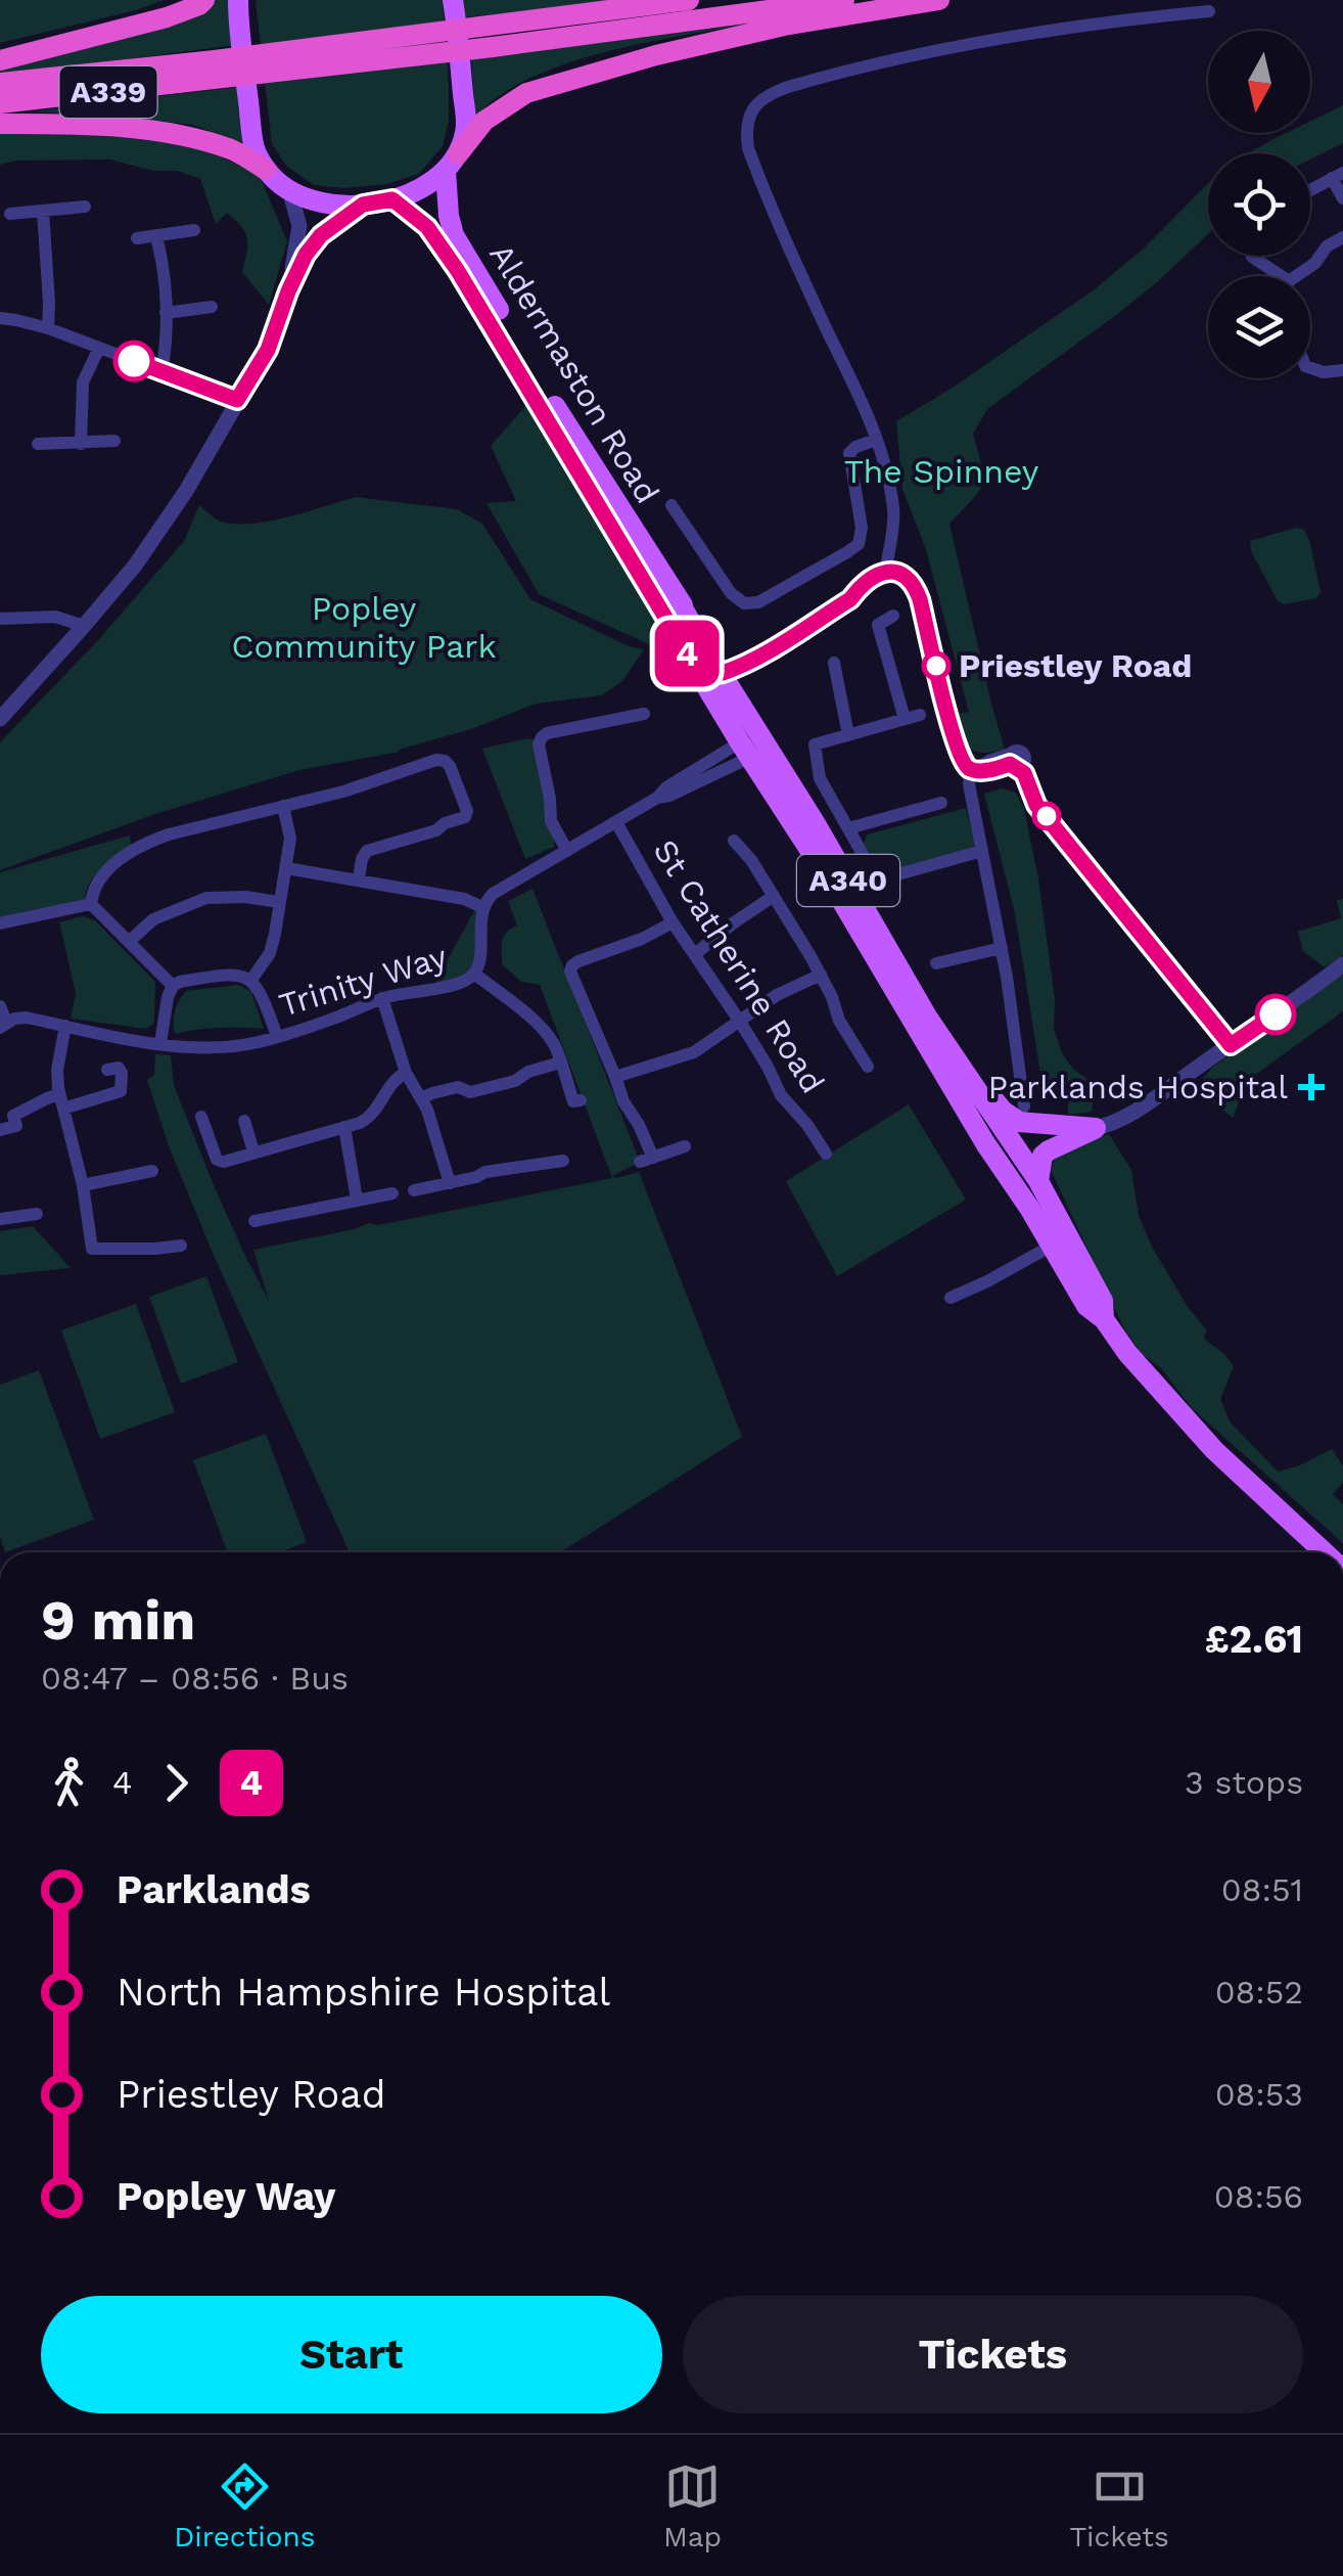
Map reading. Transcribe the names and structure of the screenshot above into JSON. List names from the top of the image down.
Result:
{
  "streets": {
    "highway": ["A339"],
    "main road": ["Aldermaston Road", "A340"],
    "street": ["St Catherine Road", "Trinity Way"]
  },
  "crossings": [
    ["Aldermaston Road", "A340"]
  ],
  "parks": ["The Spinney", "Popley Community Park"],
  "places": {
    "other": ["Priestley Road"],
    "health": ["Parklands Hospital"]
  },
  "lines": ["bus line 4"],
  "north": "bottom",
  "page": {
    "on_map": "4",
    "heading": ["9 min", "08:47 – 08:56 · Bus", "£2.61"],
    "legs": ["4", "4", "3 stops"],
    "list": [
      {
        "name": "Parklands",
        "value": "08:51"
      },
      {
        "name": "North Hampshire Hospital",
        "value": "08:52"
      },
      {
        "name": "Priestley Road",
        "value": "08:53"
      },
      {
        "name": "Popley Way",
        "value": "08:56"
      }
    ],
    "buttons": ["Start", "Tickets"],
    "tabs": ["Directions", "Map", "Tickets"]
  }
}
